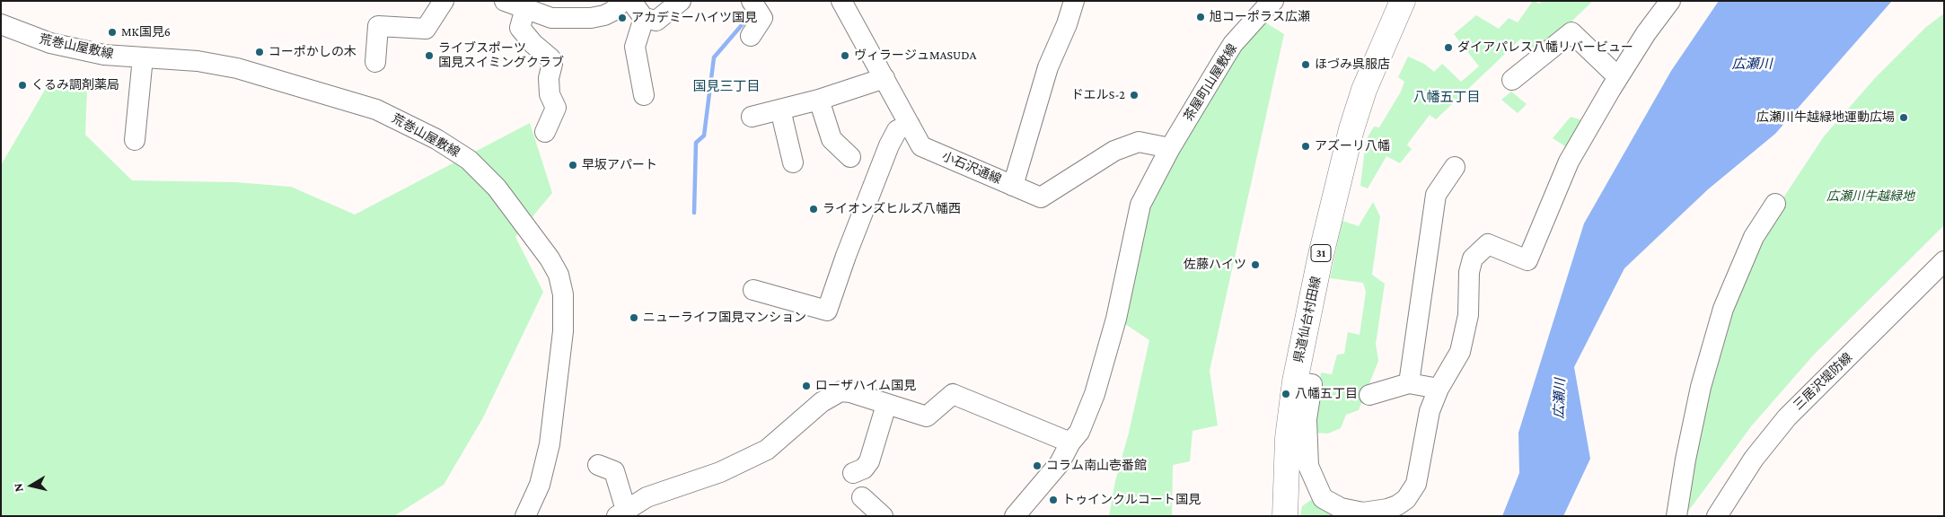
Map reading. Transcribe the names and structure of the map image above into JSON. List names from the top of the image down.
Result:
{
  "streets": {
    "main road": ["31", "県道仙台村田線"],
    "street": [
      "荒巻山屋敷線",
      "茶屋町山屋敷線",
      "小石沢通線",
      "三居沢堤防線"
    ]
  },
  "crossings": [
    ["茶屋町山屋敷線", "小石沢通線"]
  ],
  "districts": ["国見三丁目", "八幡五丁目"],
  "water": ["広瀬川"],
  "parks": ["広瀬川牛越緑地"],
  "places": [
    "旭コーポラス広瀬",
    "アカデミーハイツ国見",
    "MK国見6",
    "ダイアパレス八幡リバービュー",
    "コーポかしの木",
    "ライブスポーツ 国見スイミングクラブ",
    "ヴィラージュMASUDA",
    "ほづみ呉服店",
    "くるみ調剤薬局",
    "ドエルS-2",
    "広瀬川牛越緑地運動広場",
    "アズーリ八幡",
    "早坂アパート",
    "ライオンズヒルズ八幡西",
    "佐藤ハイツ",
    "ニューライフ国見マンション",
    "ローザハイム国見",
    "八幡五丁目",
    "コラム南山壱番館",
    "トゥインクルコート国見"
  ],
  "north": "left"
}
